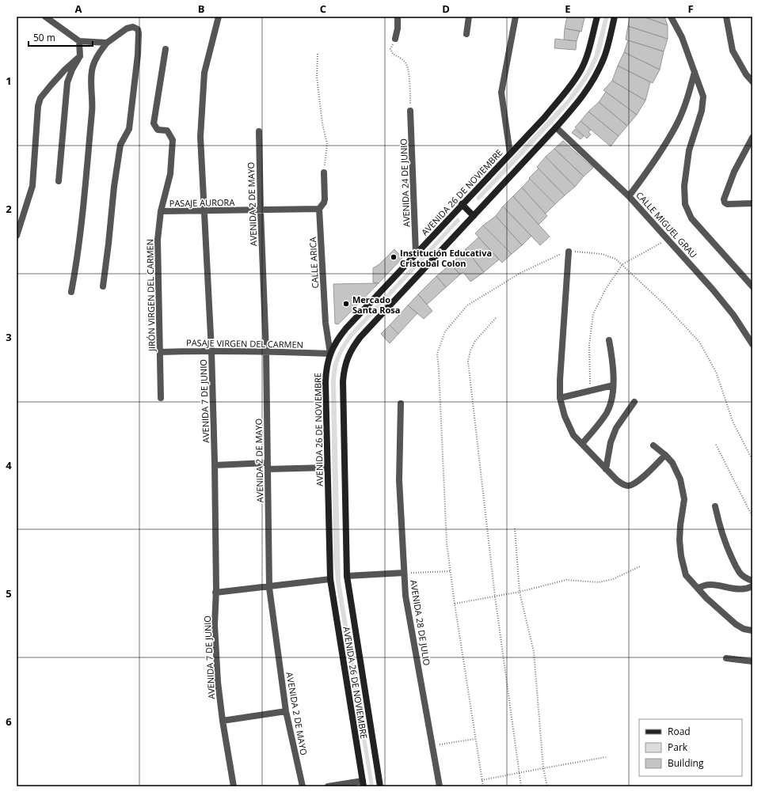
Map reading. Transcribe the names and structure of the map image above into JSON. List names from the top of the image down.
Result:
{
  "streets": {
    "main road": ["AVENIDA 26 DE NOVIEMBRE"],
    "street": [
      "AVENIDA 24 DE JUNIO",
      "PASAJE AURORA",
      "AVENIDA 2 DE MAYO",
      "CALLE MIGUEL GRAU",
      "CALLE ARICA",
      "JIRÓN VIRGEN DEL CARMEN",
      "PASAJE VIRGEN DEL CARMEN",
      "AVENIDA 7 DE JUNIO",
      "AVENIDA 28 DE JULIO"
    ]
  },
  "crossings": [
    ["AVENIDA 24 DE JUNIO", "AVENIDA 26 DE NOVIEMBRE"],
    ["AVENIDA 26 DE NOVIEMBRE", "CALLE MIGUEL GRAU"],
    ["AVENIDA 26 DE NOVIEMBRE", "CALLE ARICA"],
    ["AVENIDA 26 DE NOVIEMBRE", "PASAJE VIRGEN DEL CARMEN"],
    ["PASAJE AURORA", "AVENIDA 2 DE MAYO"],
    ["PASAJE AURORA", "CALLE ARICA"],
    ["PASAJE AURORA", "JIRÓN VIRGEN DEL CARMEN"],
    ["PASAJE AURORA", "AVENIDA 7 DE JUNIO"],
    ["AVENIDA 2 DE MAYO", "PASAJE VIRGEN DEL CARMEN"],
    ["CALLE ARICA", "PASAJE VIRGEN DEL CARMEN"],
    ["JIRÓN VIRGEN DEL CARMEN", "PASAJE VIRGEN DEL CARMEN"],
    ["PASAJE VIRGEN DEL CARMEN", "AVENIDA 7 DE JUNIO"]
  ],
  "places": ["Institución Educativa Cristobal Colon", "Mercado Santa Rosa"],
  "legend": ["Road", "Park", "Building"],
  "scale_bar": "50 m",
  "grid": {
    "columns": [
      "A",
      "B",
      "C",
      "D",
      "E",
      "F"
    ],
    "rows": [
      "1",
      "2",
      "3",
      "4",
      "5",
      "6"
    ]
  }
}
